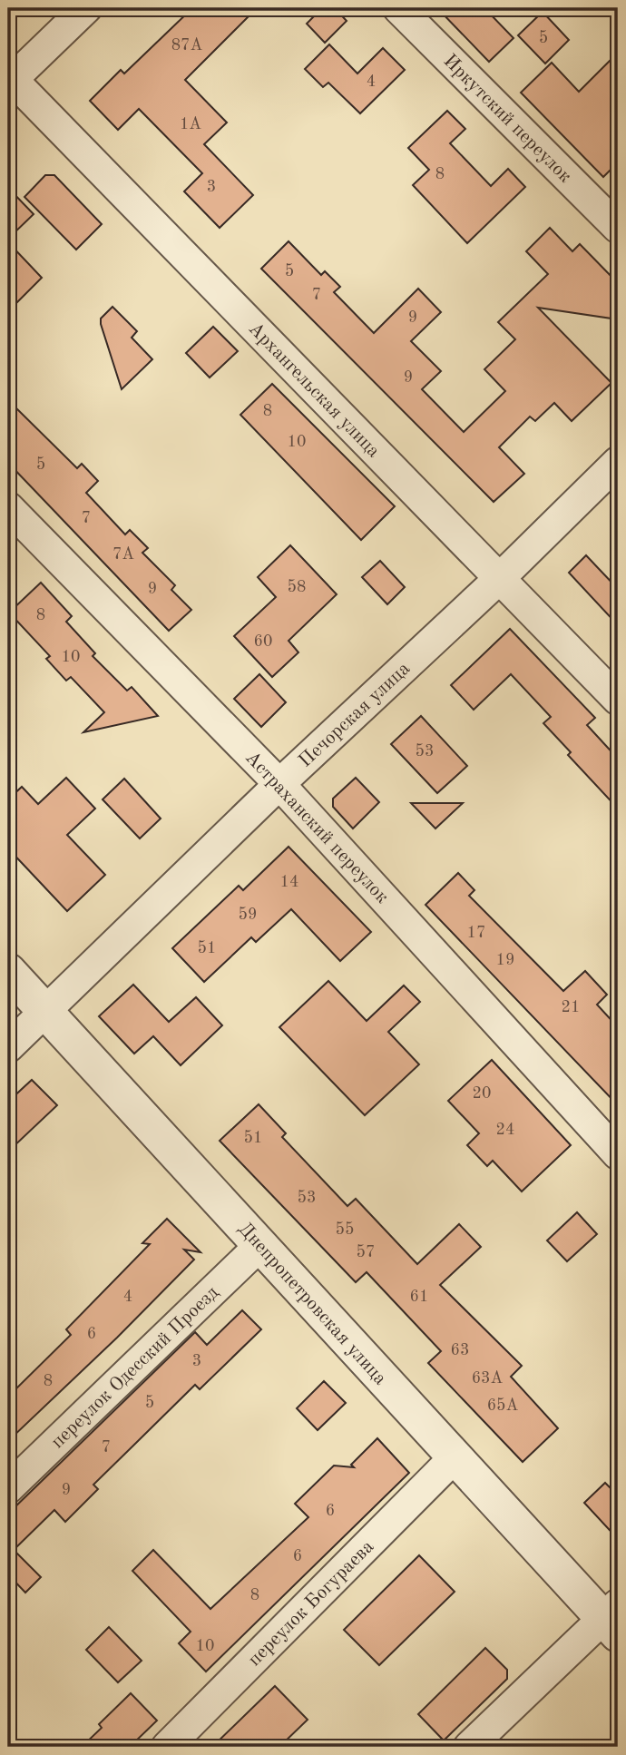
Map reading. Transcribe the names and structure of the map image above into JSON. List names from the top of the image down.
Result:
{
  "streets": {
    "street": [
      "Иркутский переулок",
      "Архангельская улица",
      "Печорская улица",
      "Астраханский переулок",
      "Днепропетровская улица",
      "переулок Одесский Проезд",
      "переулок Богураева"
    ]
  },
  "crossings": [
    ["Архангельская улица", "Печорская улица"],
    ["Печорская улица", "Астраханский переулок"],
    ["Печорская улица", "Днепропетровская улица"],
    ["Днепропетровская улица", "переулок Одесский Проезд"],
    ["Днепропетровская улица", "переулок Богураева"]
  ],
  "house_numbers": [
    "5",
    "87А",
    "4",
    "1А",
    "8",
    "3",
    "5",
    "7",
    "9",
    "9",
    "8",
    "10",
    "5",
    "7",
    "7А",
    "58",
    "9",
    "8",
    "60",
    "10",
    "53",
    "14",
    "59",
    "17",
    "51",
    "19",
    "21",
    "20",
    "24",
    "51",
    "53",
    "55",
    "57",
    "4",
    "61",
    "6",
    "63",
    "3",
    "63А",
    "8",
    "5",
    "65А",
    "7",
    "9",
    "6",
    "6",
    "8",
    "10"
  ]
}
